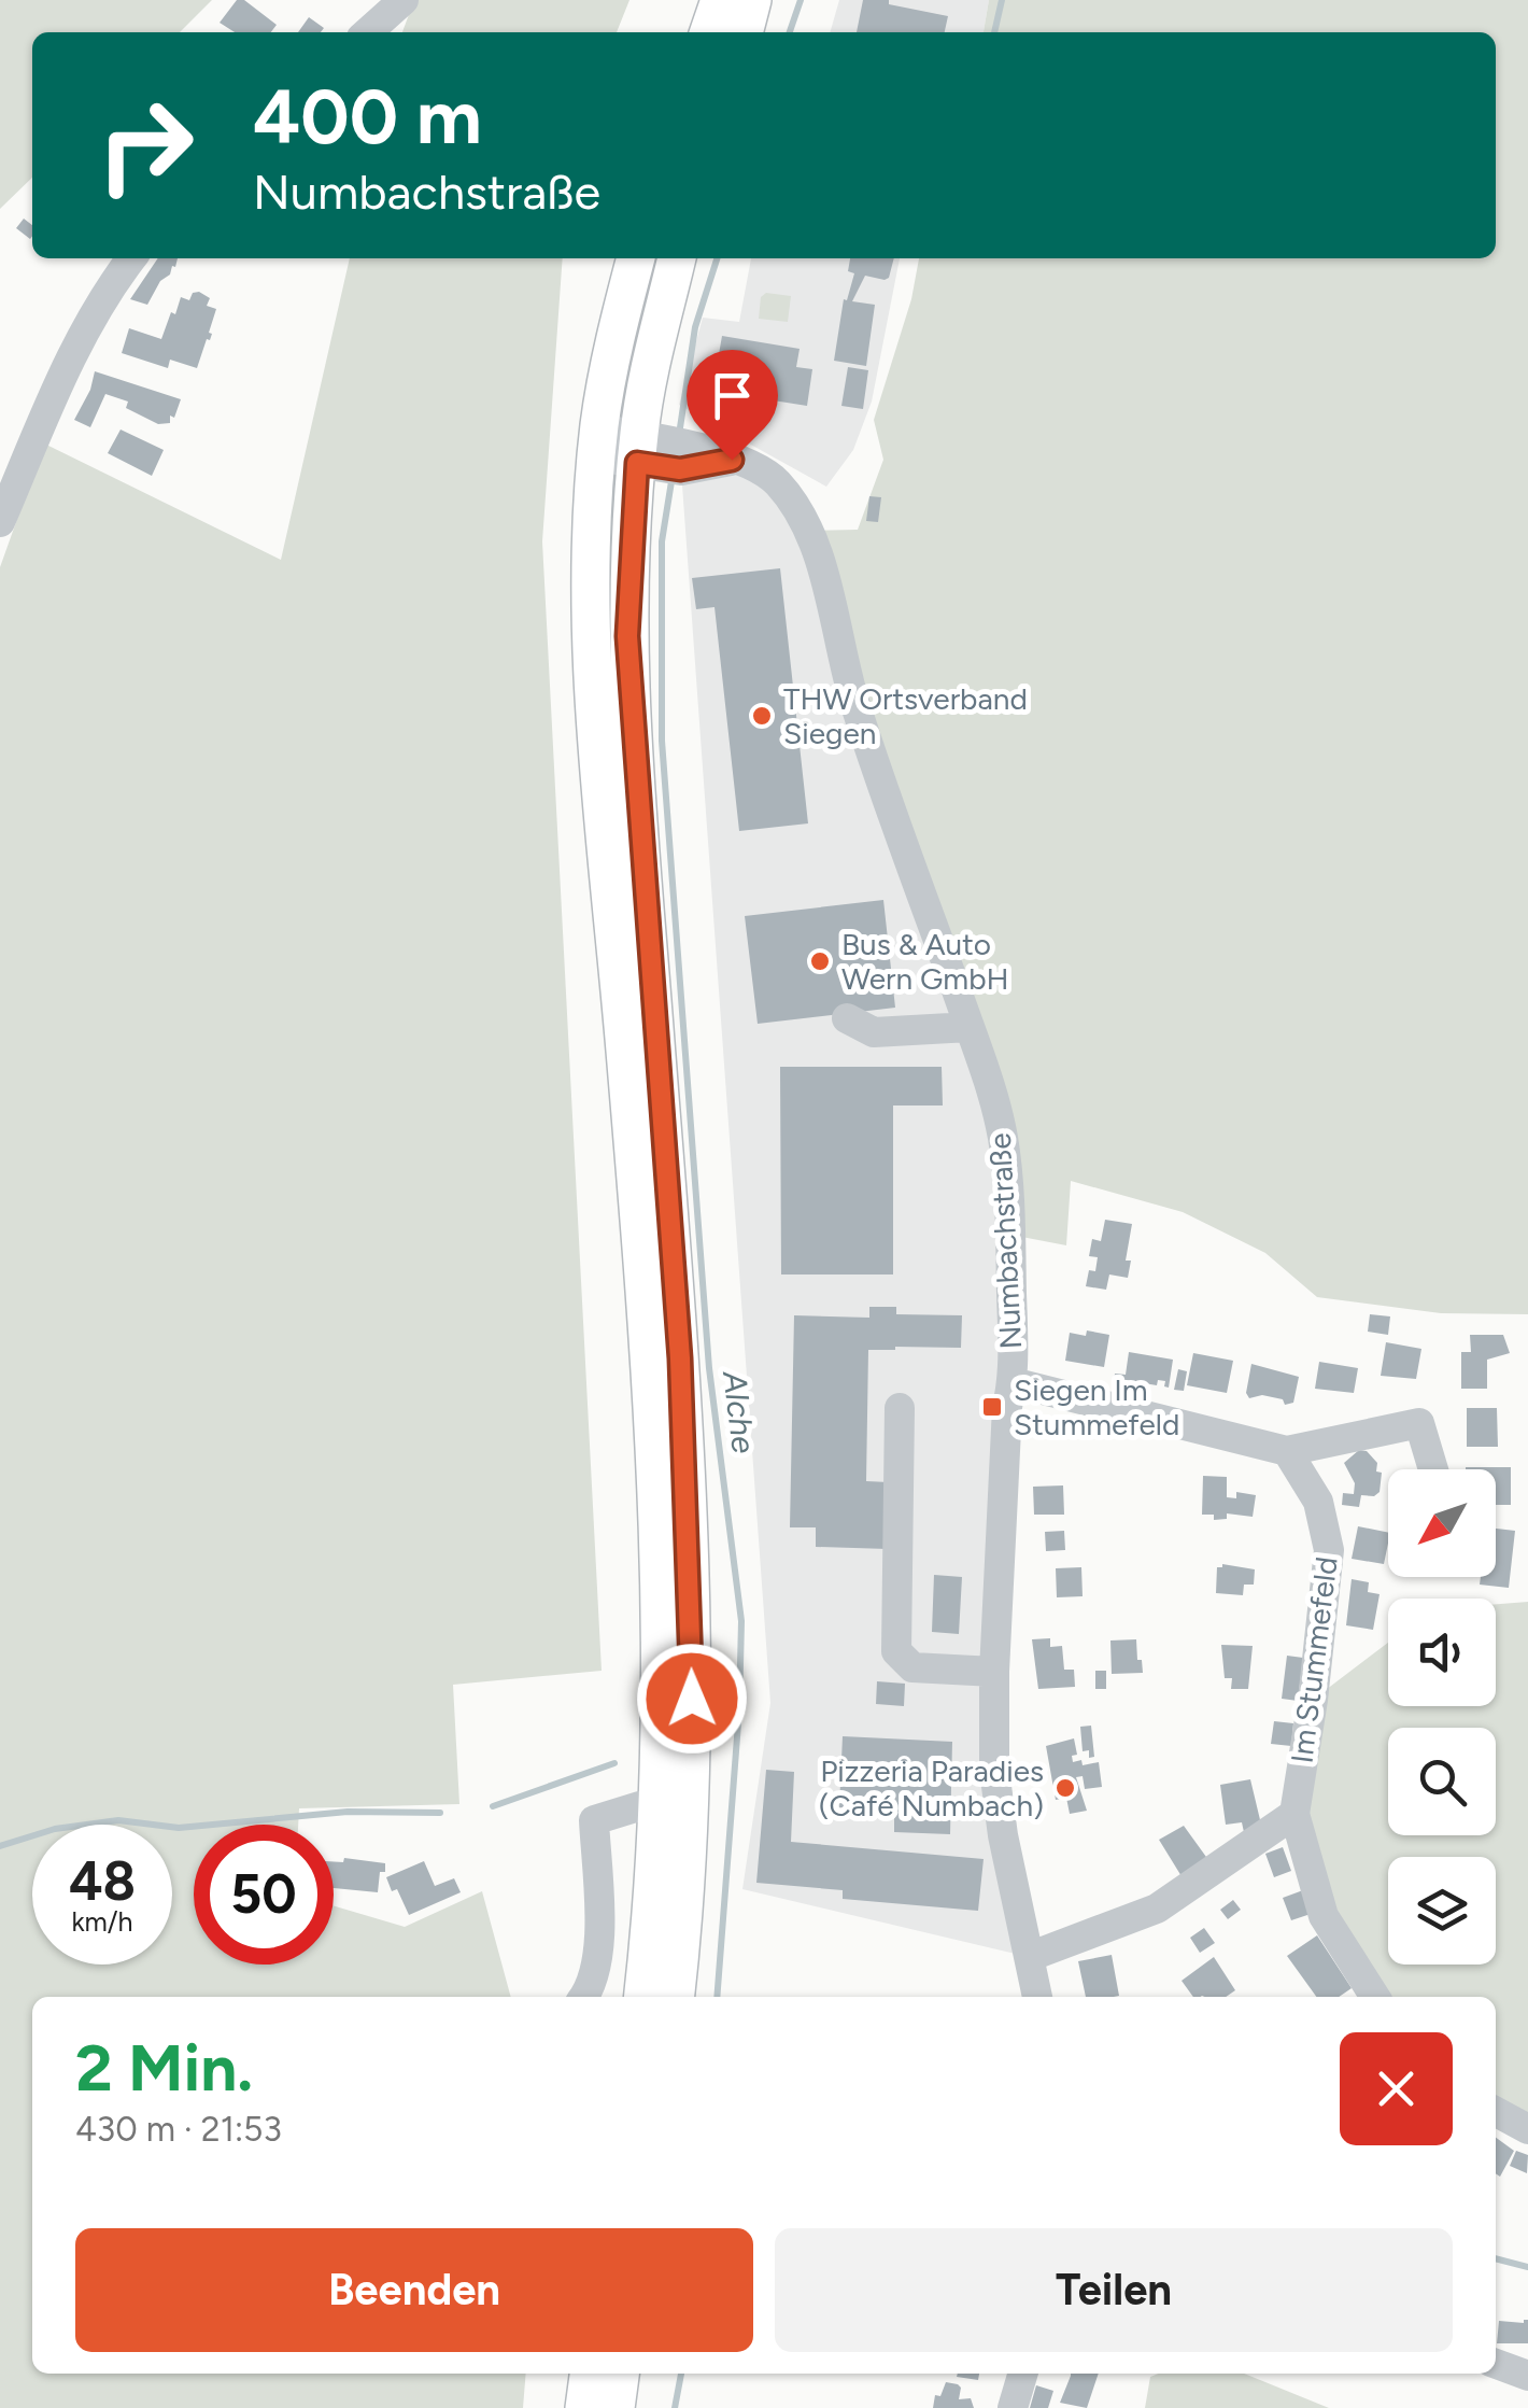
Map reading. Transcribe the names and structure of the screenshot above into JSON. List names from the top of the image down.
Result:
{
  "streets": {
    "street": ["Numbachstraße", "Im Stummefeld"]
  },
  "water": ["Alche"],
  "places": {
    "other": ["THW Ortsverband Siegen", "Bus & Auto Wern GmbH", "Pizzeria Paradies (Café Numbach)"],
    "transit": ["Siegen Im Stummefeld"]
  },
  "north": "bottom left",
  "page": {
    "turn": ["400 m", "Numbachstraße"],
    "speed": "48 km/h",
    "limit": "50",
    "heading": ["2 Min.", "430 m · 21:53"],
    "buttons": ["Beenden", "Teilen"]
  }
}
